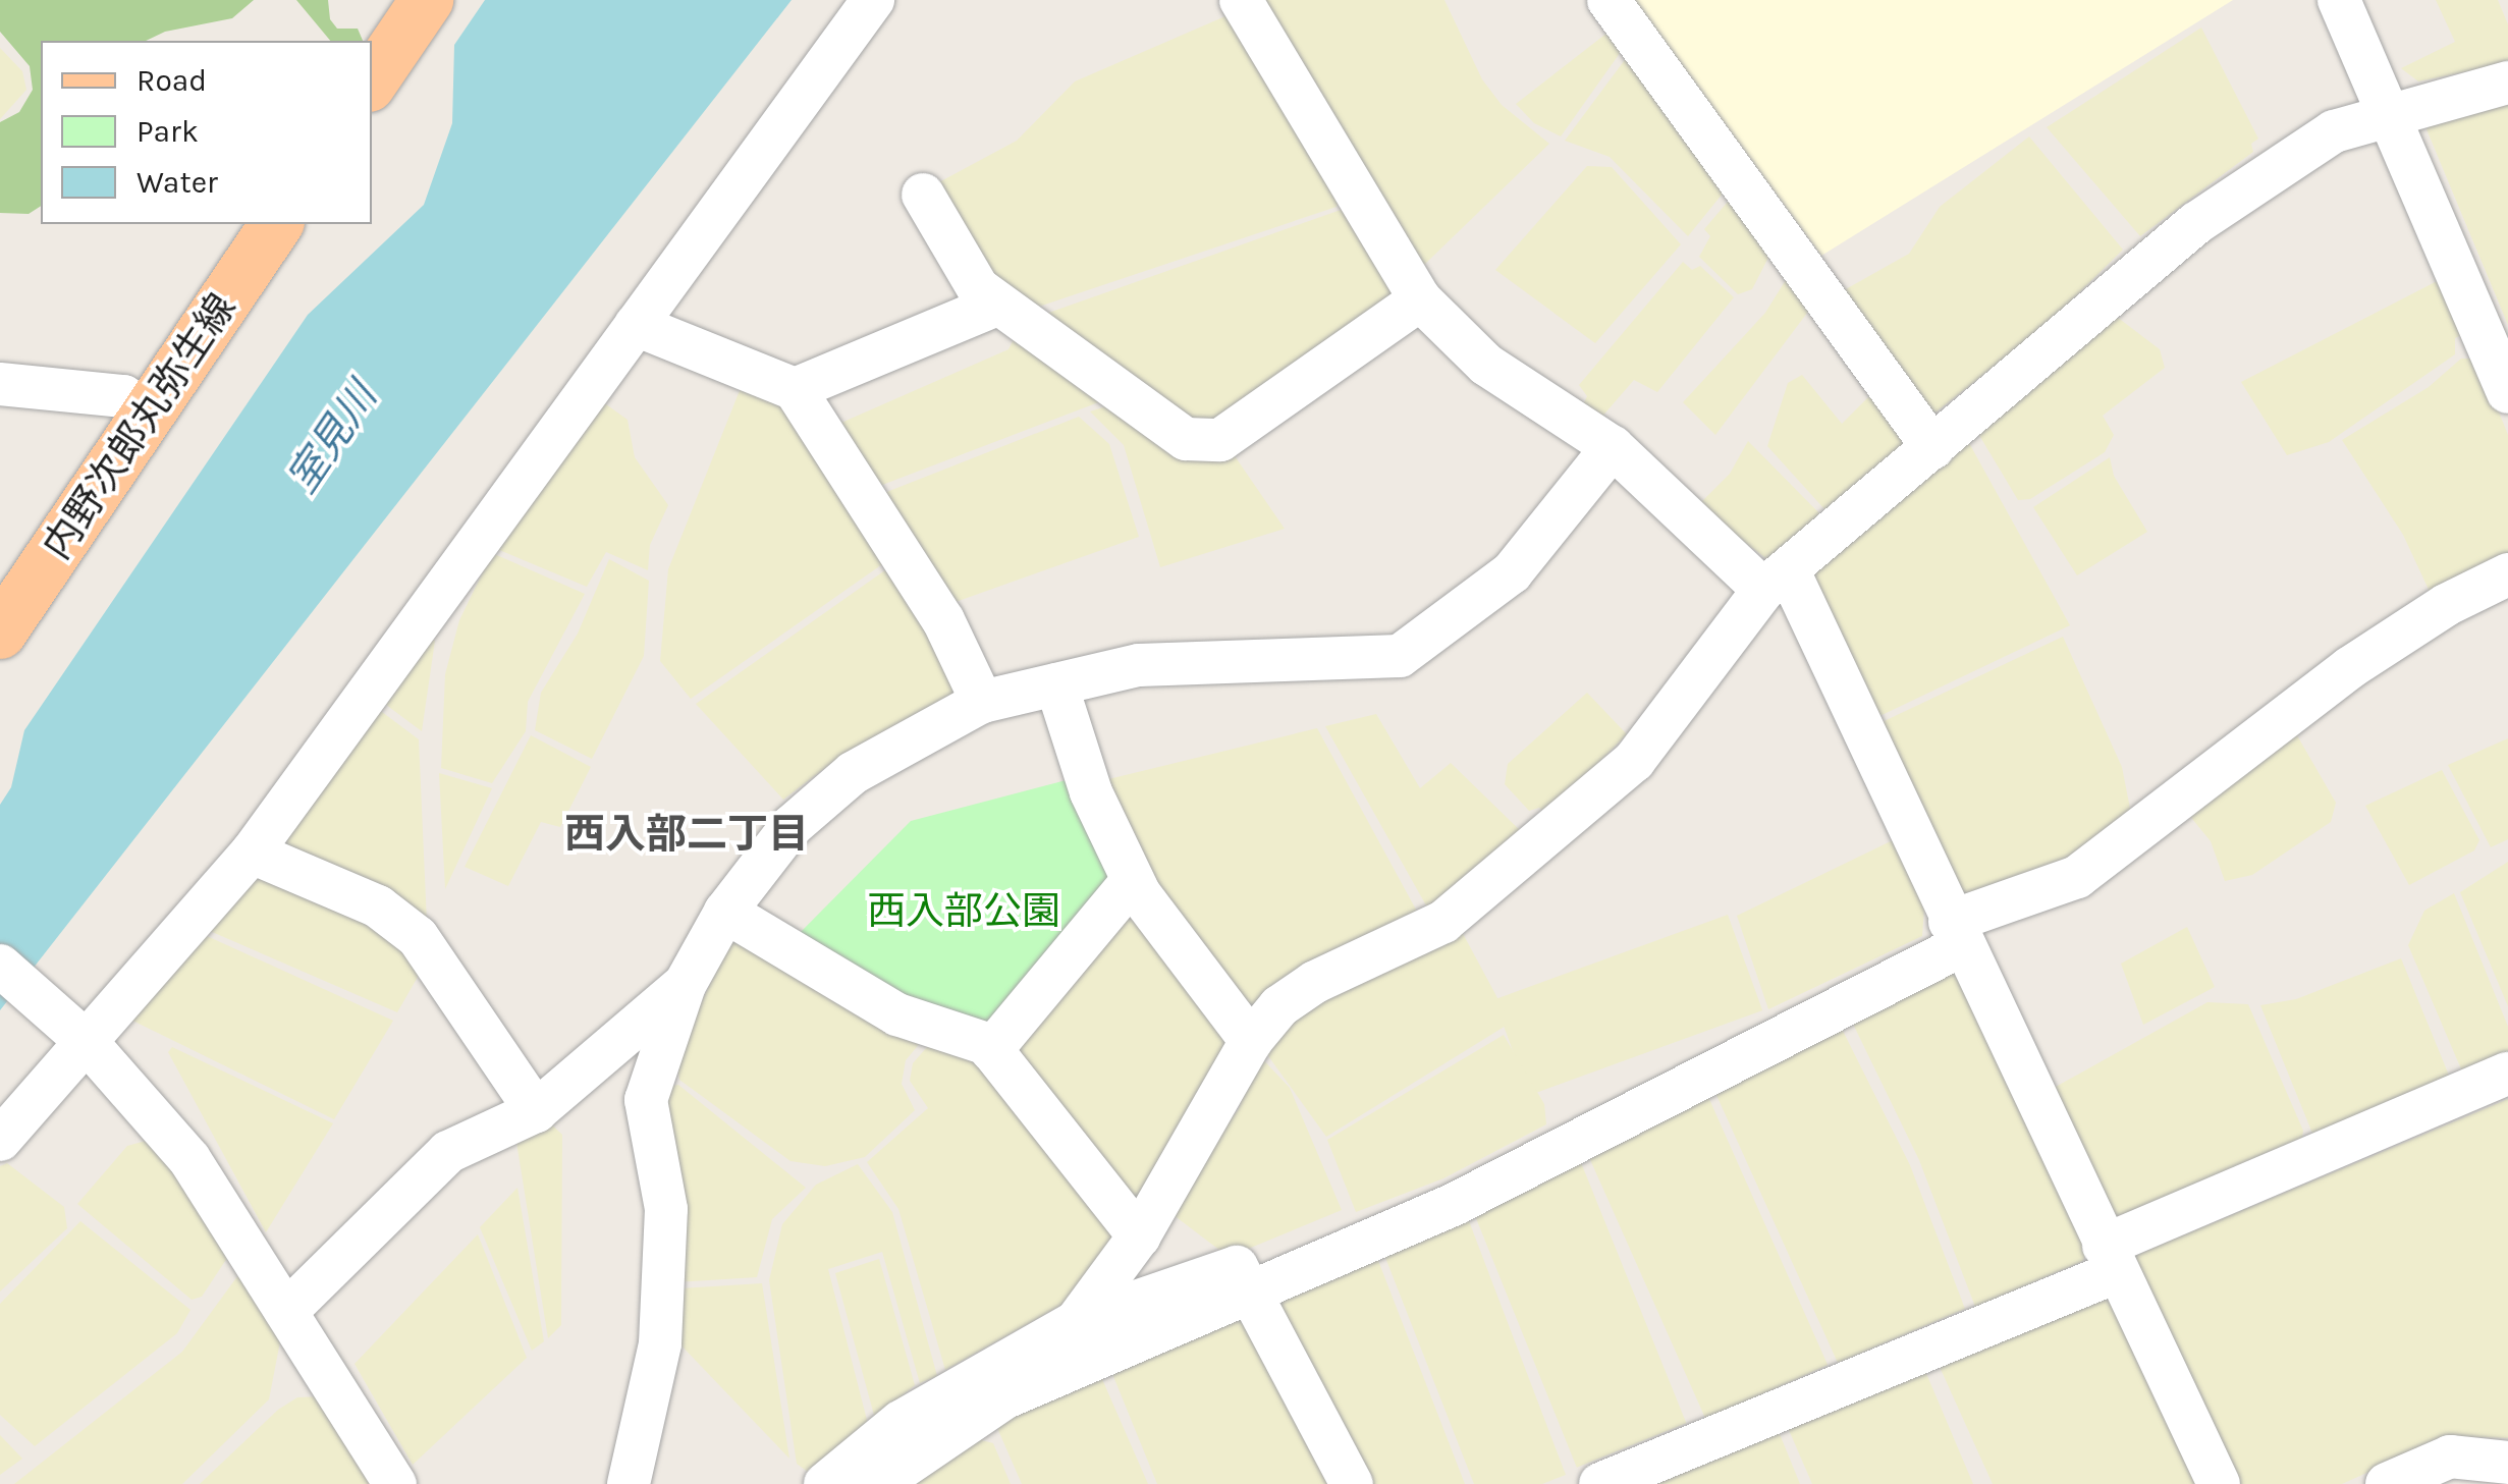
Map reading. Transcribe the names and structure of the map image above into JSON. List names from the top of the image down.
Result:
{
  "streets": {
    "main road": ["内野次郎丸弥生線"]
  },
  "districts": ["西入部二丁目"],
  "water": ["室見川"],
  "parks": ["西入部公園"],
  "legend": ["Road", "Park", "Water"]
}
